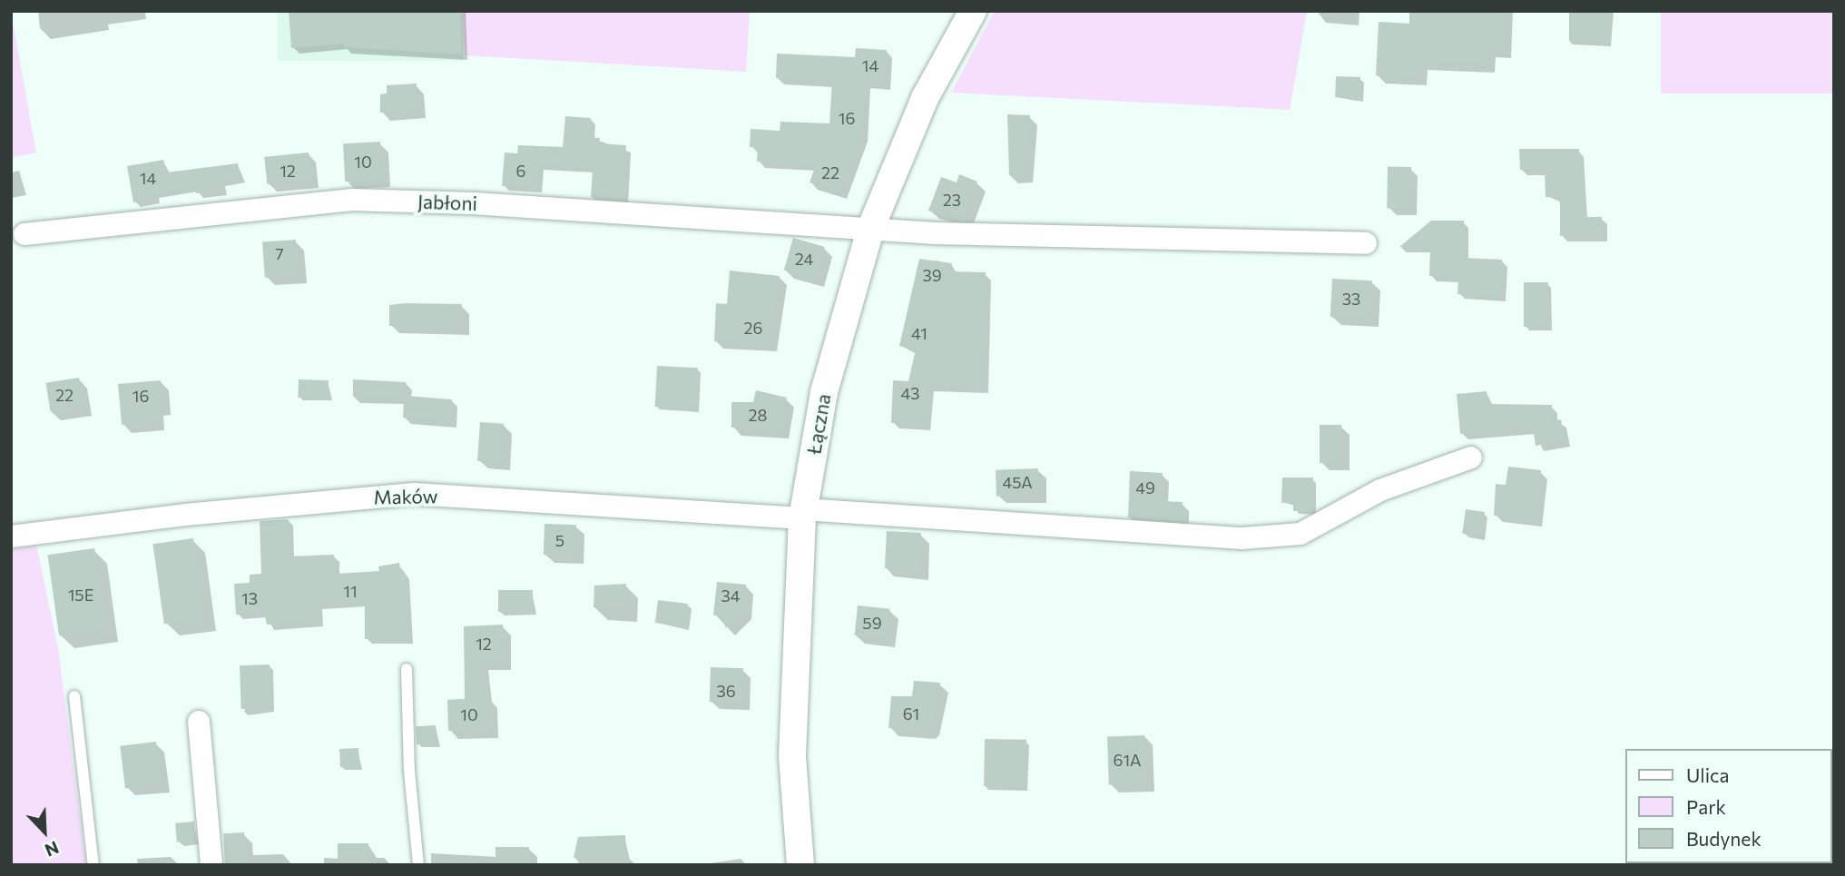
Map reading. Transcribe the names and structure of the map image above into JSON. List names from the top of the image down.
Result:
{
  "streets": {
    "street": ["Jabłoni", "Łączna", "Maków"]
  },
  "crossings": [
    ["Jabłoni", "Łączna"],
    ["Łączna", "Maków"]
  ],
  "house_numbers": [
    "14",
    "16",
    "10",
    "12",
    "6",
    "22",
    "14",
    "23",
    "7",
    "24",
    "39",
    "33",
    "26",
    "41",
    "43",
    "22",
    "16",
    "28",
    "45A",
    "49",
    "5",
    "11",
    "15E",
    "34",
    "13",
    "59",
    "12",
    "36",
    "61",
    "10",
    "61A"
  ],
  "legend": ["Ulica", "Park", "Budynek"],
  "north": "bottom right"
}
